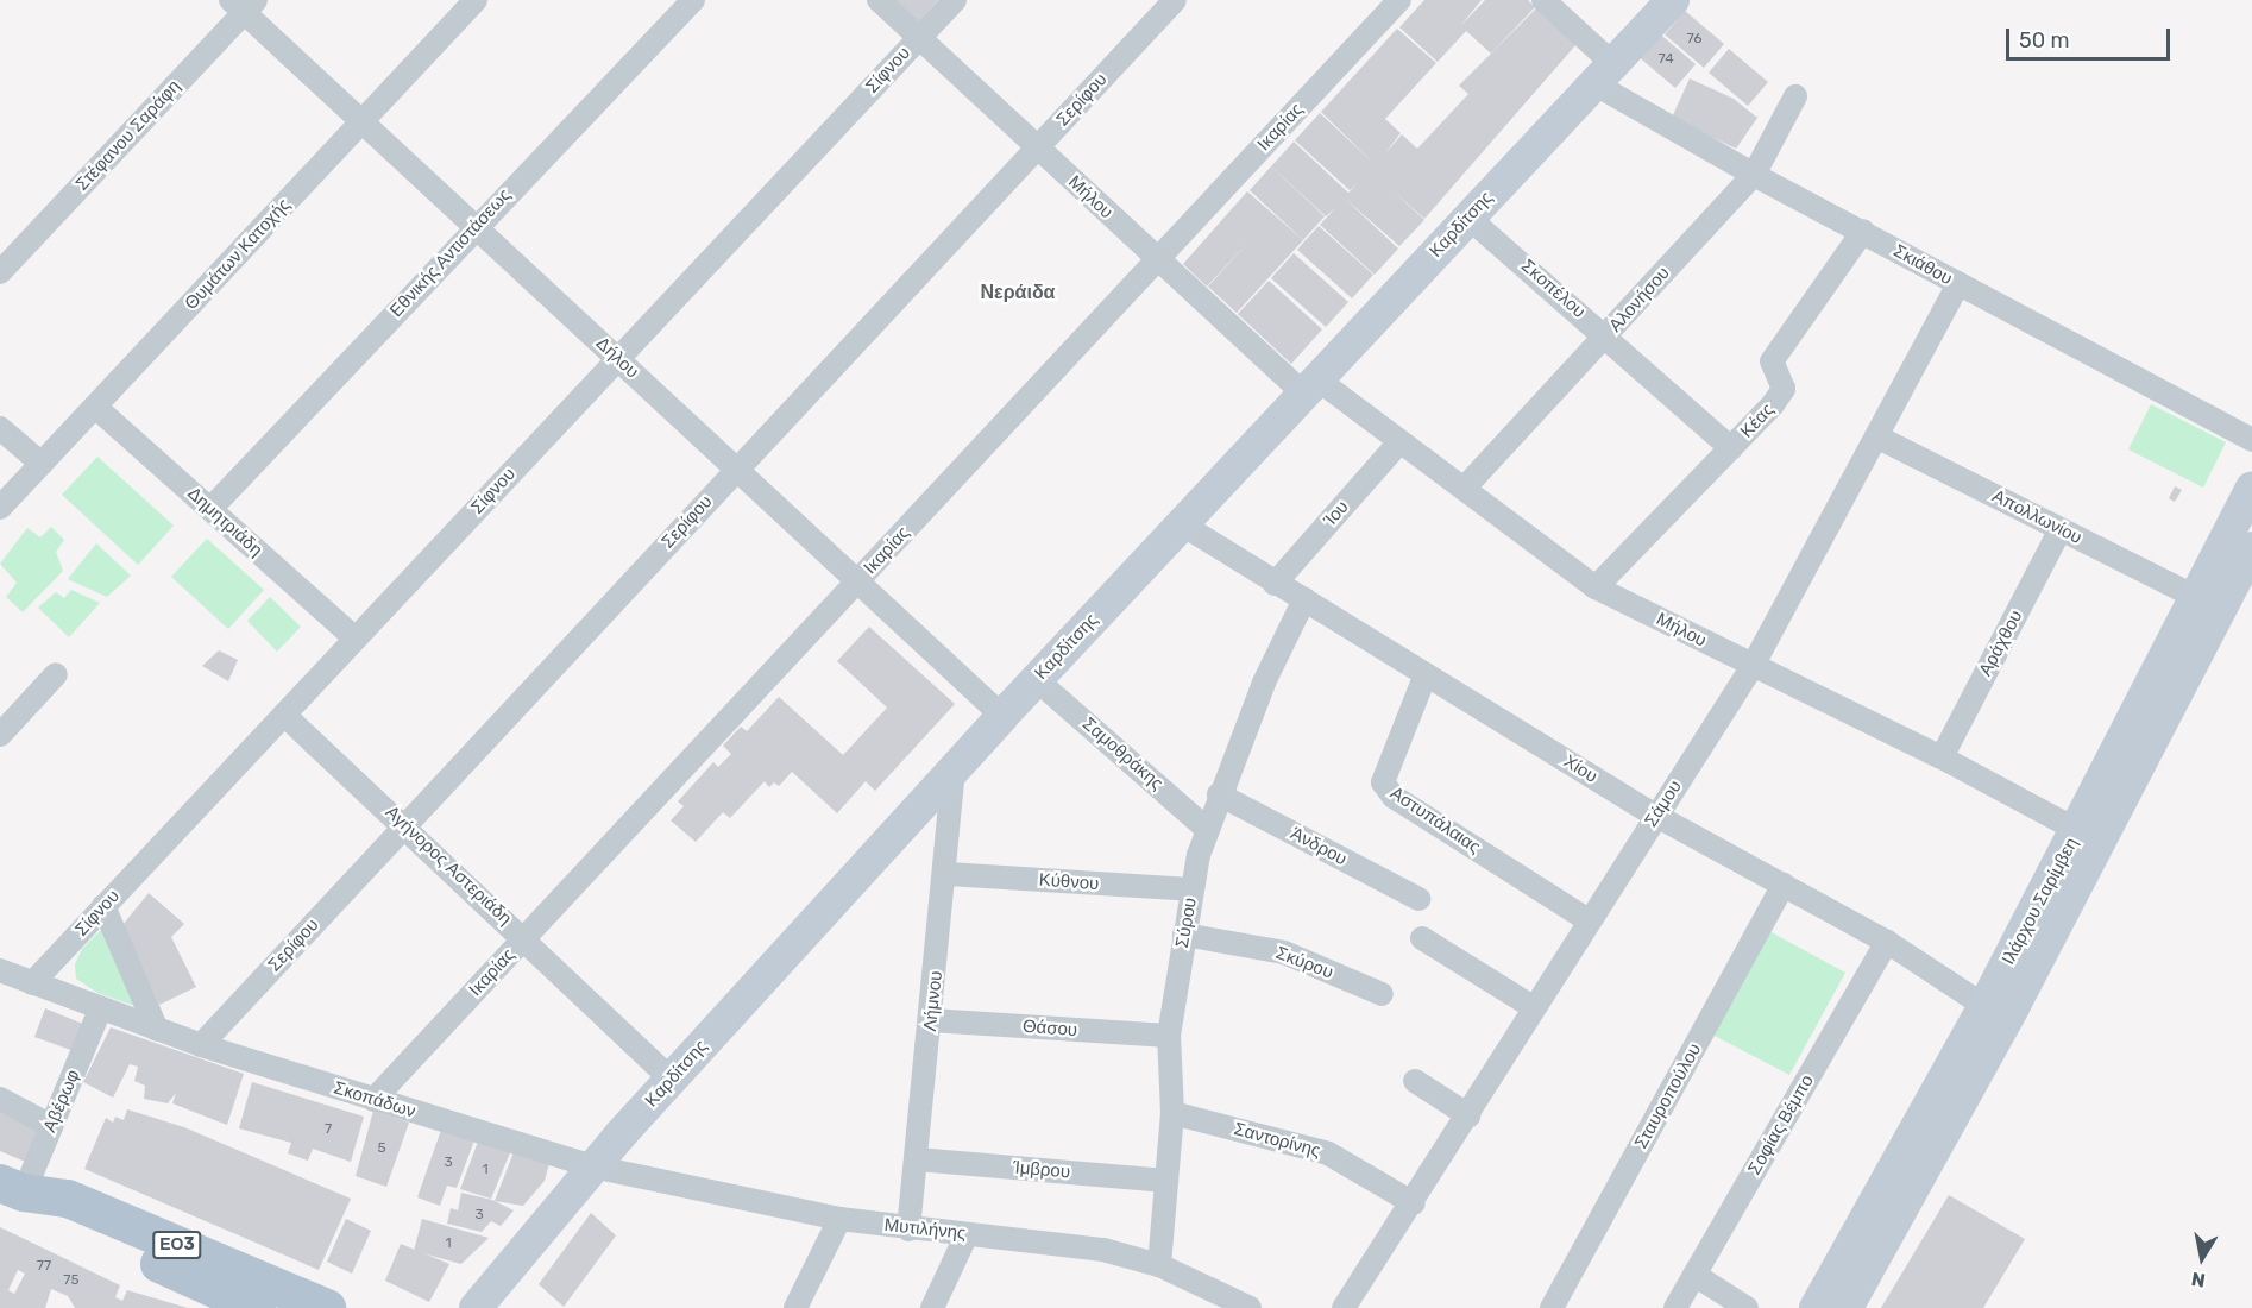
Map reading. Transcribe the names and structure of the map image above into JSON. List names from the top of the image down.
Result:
{
  "streets": {
    "main road": ["Καρδίτσης", "Ιλάρχου Σαρίμβεη", "ΕΟ3"],
    "street": [
      "Σίφνου",
      "Σερίφου",
      "Ικαρίας",
      "Στέφανου Σαράφη",
      "Μήλου",
      "Εθνικής Αντιστάσεως",
      "Θυμάτων Κατοχής",
      "Σκιάθου",
      "Σκοπέλου",
      "Αλονήσου",
      "Δήλου",
      "Κέας",
      "Ίου",
      "Απολλωνίου",
      "Δημητριάδη",
      "Αράχθου",
      "Σαμοθράκης",
      "Χίου",
      "Σάμου",
      "Αστυπάλαιας",
      "Άνδρου",
      "Αγήνορος Αστεριάδη",
      "Κύθνου",
      "Σύρου",
      "Σκύρου",
      "Λήμνου",
      "Θάσου",
      "Σταυροπούλου",
      "Σκοπάδων",
      "Αβέρωφ",
      "Σοφίας Βέμπο",
      "Σαντορίνης",
      "Ίμβρου",
      "Μυτιλήνης"
    ]
  },
  "crossings": [
    ["Σίφνου", "Μήλου"],
    ["Σίφνου", "Δήλου"],
    ["Σίφνου", "Δημητριάδη"],
    ["Σίφνου", "Αγήνορος Αστεριάδη"],
    ["Σίφνου", "Σκοπάδων"],
    ["Σερίφου", "Μήλου"],
    ["Σερίφου", "Δήλου"],
    ["Σερίφου", "Αγήνορος Αστεριάδη"],
    ["Σερίφου", "Σκοπάδων"],
    ["Ικαρίας", "Μήλου"],
    ["Ικαρίας", "Δήλου"],
    ["Ικαρίας", "Αγήνορος Αστεριάδη"],
    ["Ικαρίας", "Σκοπάδων"],
    ["Στέφανου Σαράφη", "Δήλου"],
    ["Μήλου", "Καρδίτσης"],
    ["Μήλου", "Αλονήσου"],
    ["Μήλου", "Κέας"],
    ["Μήλου", "Ίου"],
    ["Μήλου", "Αράχθου"],
    ["Μήλου", "Σάμου"],
    ["Μήλου", "Ιλάρχου Σαρίμβεη"],
    ["Καρδίτσης", "Σκιάθου"],
    ["Καρδίτσης", "Σκοπέλου"],
    ["Καρδίτσης", "Δήλου"],
    ["Καρδίτσης", "Σαμοθράκης"],
    ["Καρδίτσης", "Χίου"],
    ["Καρδίτσης", "Αγήνορος Αστεριάδη"],
    ["Καρδίτσης", "Λήμνου"],
    ["Καρδίτσης", "Σκοπάδων"],
    ["Καρδίτσης", "Μυτιλήνης"],
    ["Εθνικής Αντιστάσεως", "Δήλου"],
    ["Εθνικής Αντιστάσεως", "Δημητριάδη"],
    ["Θυμάτων Κατοχής", "Δήλου"],
    ["Θυμάτων Κατοχής", "Δημητριάδη"],
    ["Σκιάθου", "Αλονήσου"],
    ["Σκιάθου", "Κέας"],
    ["Σκιάθου", "Σάμου"],
    ["Σκοπέλου", "Αλονήσου"],
    ["Σκοπέλου", "Κέας"],
    ["Ίου", "Χίου"],
    ["Απολλωνίου", "Αράχθου"],
    ["Απολλωνίου", "Σάμου"],
    ["Απολλωνίου", "Ιλάρχου Σαρίμβεη"],
    ["Σαμοθράκης", "Σύρου"],
    ["Χίου", "Σάμου"],
    ["Χίου", "Αστυπάλαιας"],
    ["Χίου", "Ιλάρχου Σαρίμβεη"],
    ["Χίου", "Σύρου"],
    ["Χίου", "Σταυροπούλου"],
    ["Χίου", "Σοφίας Βέμπο"],
    ["Σάμου", "Αστυπάλαιας"],
    ["Σάμου", "Σαντορίνης"],
    ["Άνδρου", "Σύρου"],
    ["Κύθνου", "Σύρου"],
    ["Κύθνου", "Λήμνου"],
    ["Σύρου", "Σκύρου"],
    ["Σύρου", "Θάσου"],
    ["Σύρου", "Σαντορίνης"],
    ["Σύρου", "Ίμβρου"],
    ["Σύρου", "Μυτιλήνης"],
    ["Λήμνου", "Θάσου"],
    ["Λήμνου", "Ίμβρου"],
    ["Λήμνου", "Μυτιλήνης"],
    ["Σκοπάδων", "Αβέρωφ"],
    ["Σκοπάδων", "Μυτιλήνης"],
    ["Αβέρωφ", "ΕΟ3"]
  ],
  "districts": ["Νεράιδα"],
  "house_numbers": [
    "76",
    "74",
    "7",
    "5",
    "3",
    "1",
    "3",
    "1",
    "77",
    "75"
  ],
  "scale_bar": "50 m",
  "north": "bottom"
}
